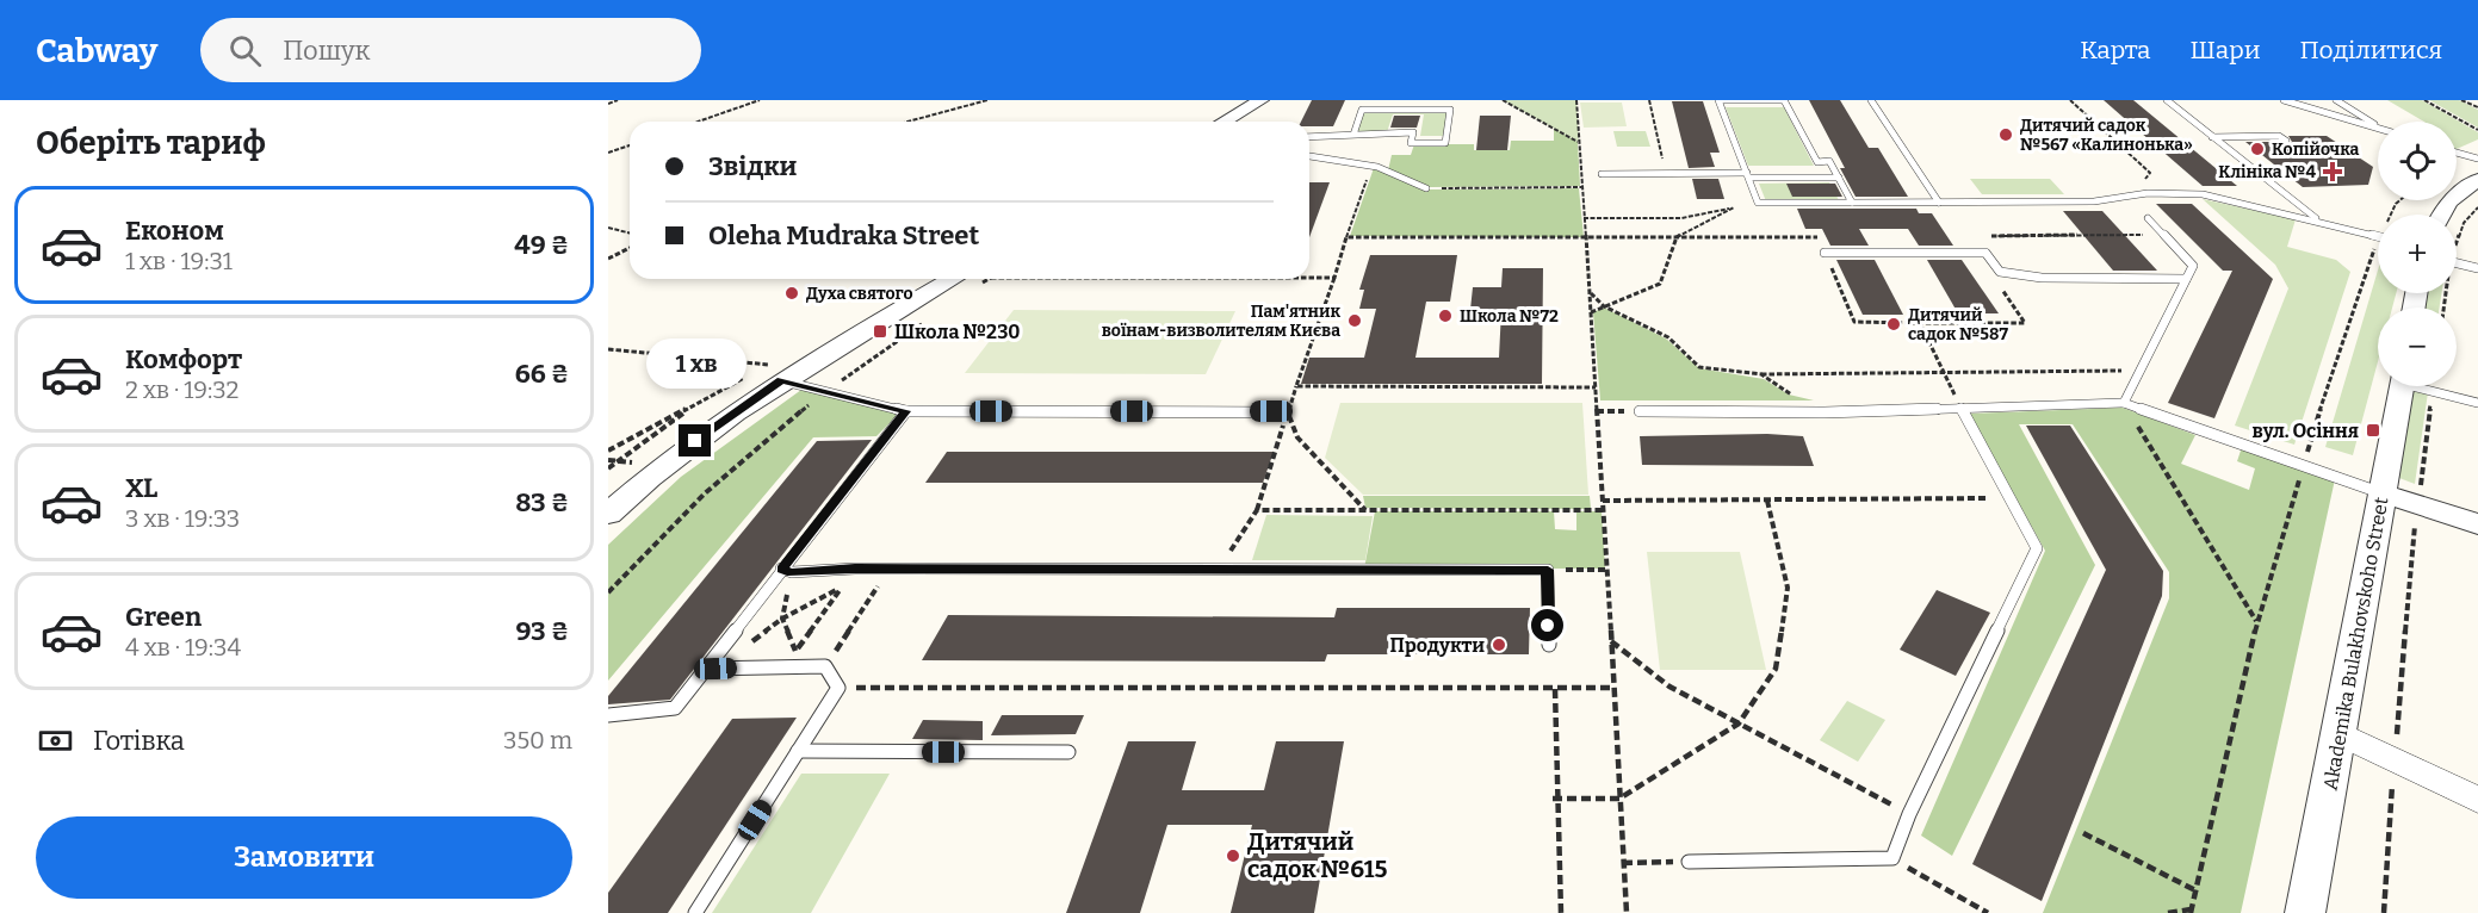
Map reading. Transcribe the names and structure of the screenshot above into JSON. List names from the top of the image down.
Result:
{
  "streets": {
    "street": ["Akademika Bulakhovskoho Street"]
  },
  "places": {
    "other": [
      "Дитячий садок №567 «Калинонька»",
      "Копійочка",
      "Духа святого",
      "Школа №72",
      "Пам'ятник воїнам-визволителям Києва",
      "Дитячий садок №587",
      "Продукти",
      "Дитячий садок №615"
    ],
    "health": ["Клініка №4"],
    "transit": ["Школа №230", "вул. Осіння"]
  },
  "page": {
    "header": "Cabway",
    "search": "Пошук",
    "nav": ["Карта", "Шари", "Поділитися"],
    "heading": "Оберіть тариф",
    "map_buttons": ["+", "−"],
    "banner": ["Звідки", "Oleha Mudraka Street"],
    "list": [
      {
        "name": "Економ",
        "note": "1 хв · 19:31",
        "value": "49 ₴"
      },
      {
        "name": "Комфорт",
        "note": "2 хв · 19:32",
        "value": "66 ₴"
      },
      {
        "name": "XL",
        "note": "3 хв · 19:33",
        "value": "83 ₴"
      },
      {
        "name": "Green",
        "note": "4 хв · 19:34",
        "value": "93 ₴"
      }
    ],
    "bubble": "1 хв",
    "pay": ["Готівка", "350 m"],
    "buttons": "Замовити"
  }
}
